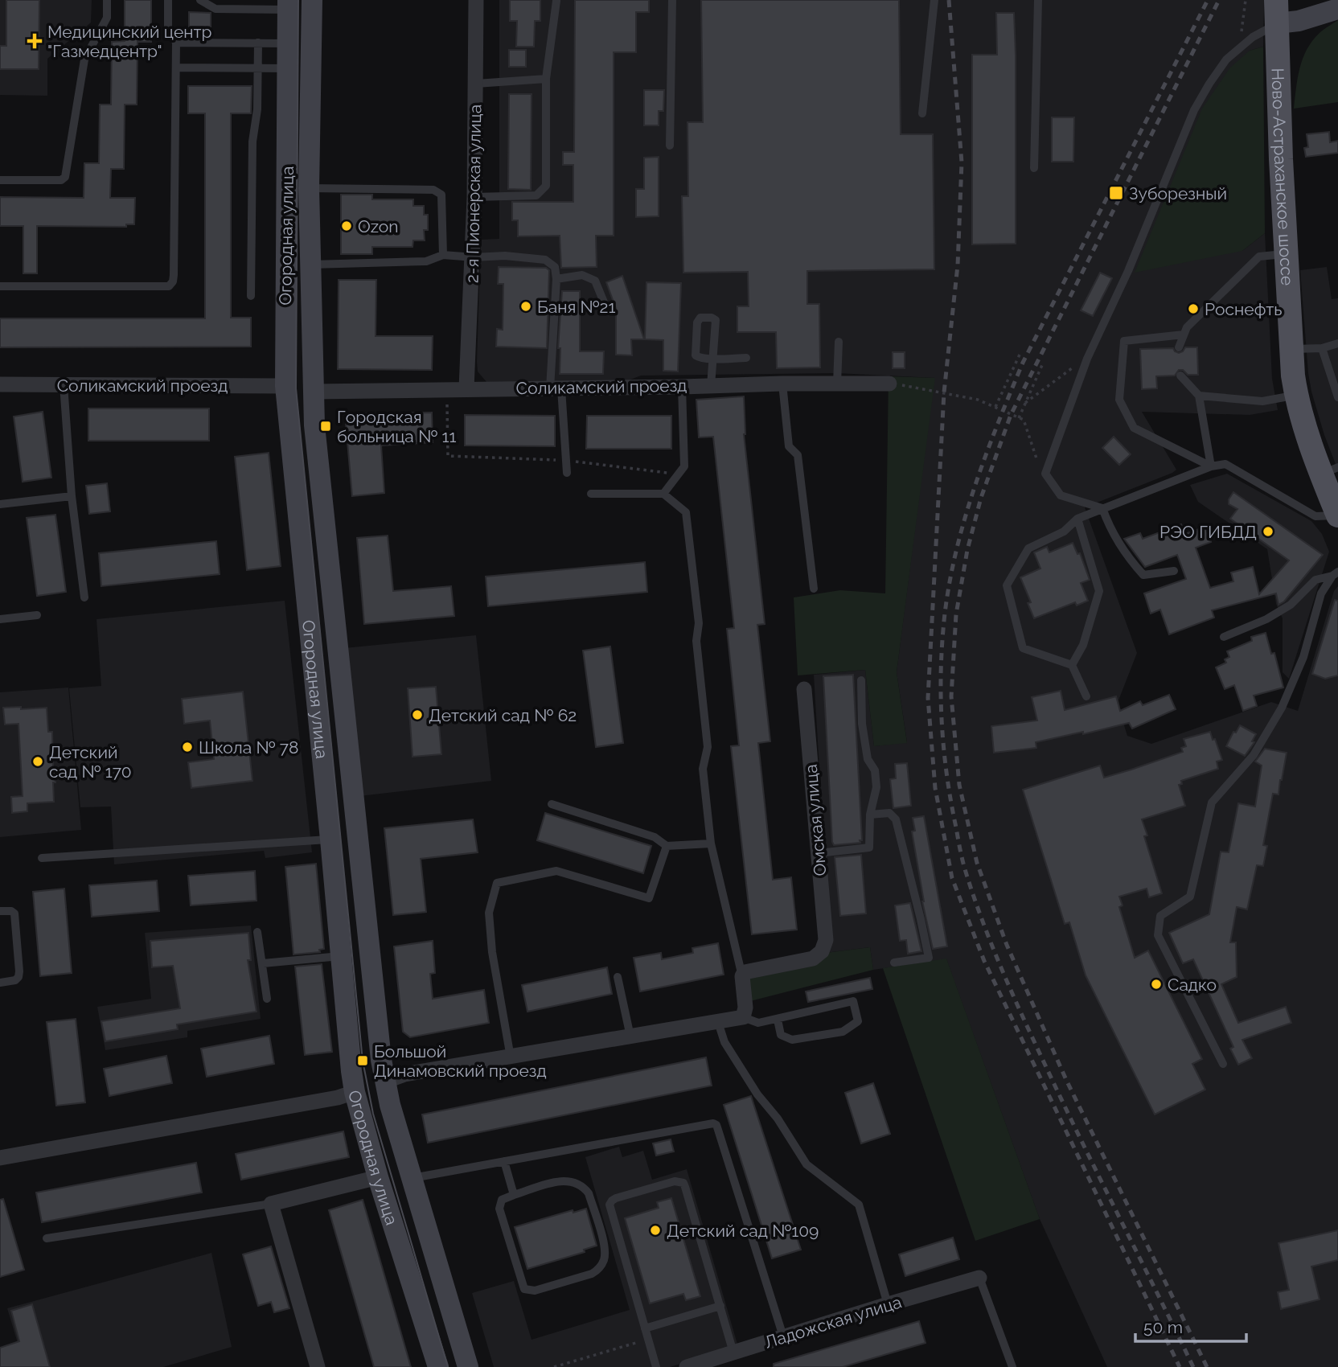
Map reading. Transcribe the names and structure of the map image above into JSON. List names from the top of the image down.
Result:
{
  "streets": {
    "main road": ["Ново-Астраханское шоссе"],
    "street": [
      "2-я Пионерская улица",
      "Огородная улица",
      "Соликамский проезд",
      "Омская улица",
      "Ладожская улица"
    ]
  },
  "crossings": [
    ["2-я Пионерская улица", "Соликамский проезд"],
    ["Огородная улица", "Соликамский проезд"]
  ],
  "places": {
    "health": ["Медицинский центр \"Газмедцентр\""],
    "transit": ["Зуборезный", "Городская больница № 11", "Большой Динамовский проезд"],
    "other": [
      "Ozon",
      "Баня №21",
      "Роснефть",
      "РЭО ГИБДД",
      "Детский сад № 62",
      "Школа № 78",
      "Детский сад № 170",
      "Садко",
      "Детский сад №109"
    ]
  },
  "scale_bar": "50 m"
}
